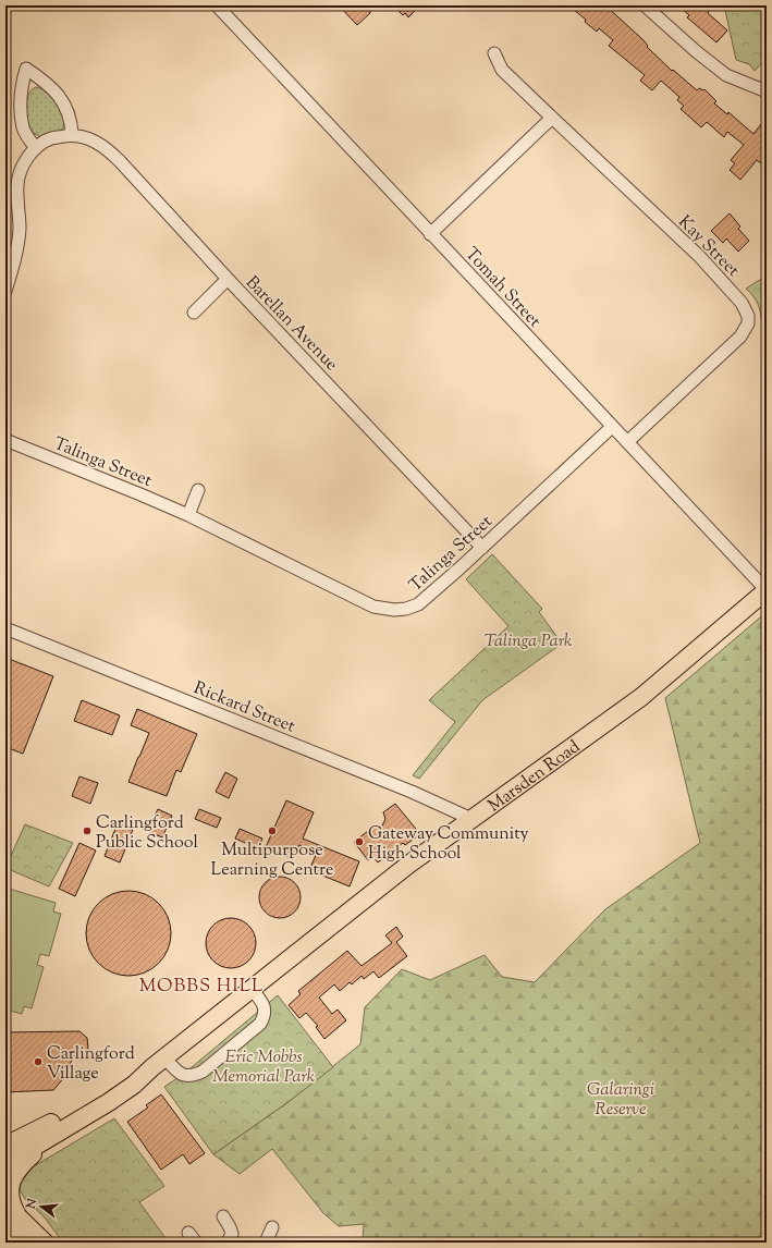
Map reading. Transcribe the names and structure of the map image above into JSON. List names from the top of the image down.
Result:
{
  "streets": {
    "highway": ["Marsden Road"],
    "street": [
      "Kay Street",
      "Tomah Street",
      "Barellan Avenue",
      "Talinga Street",
      "Rickard Street"
    ]
  },
  "crossings": [
    ["Kay Street", "Tomah Street"],
    ["Tomah Street", "Talinga Street"],
    ["Tomah Street", "Marsden Road"],
    ["Barellan Avenue", "Talinga Street"],
    ["Rickard Street", "Marsden Road"]
  ],
  "districts": ["MOBBS HILL"],
  "parks": ["Talinga Park", "Eric Mobbs Memorial Park", "Galaringi Reserve"],
  "places": [
    "Carlingford Public School",
    "Multipurpose Learning Centre",
    "Gateway Community High School",
    "Carlingford Village"
  ],
  "north": "left"
}
